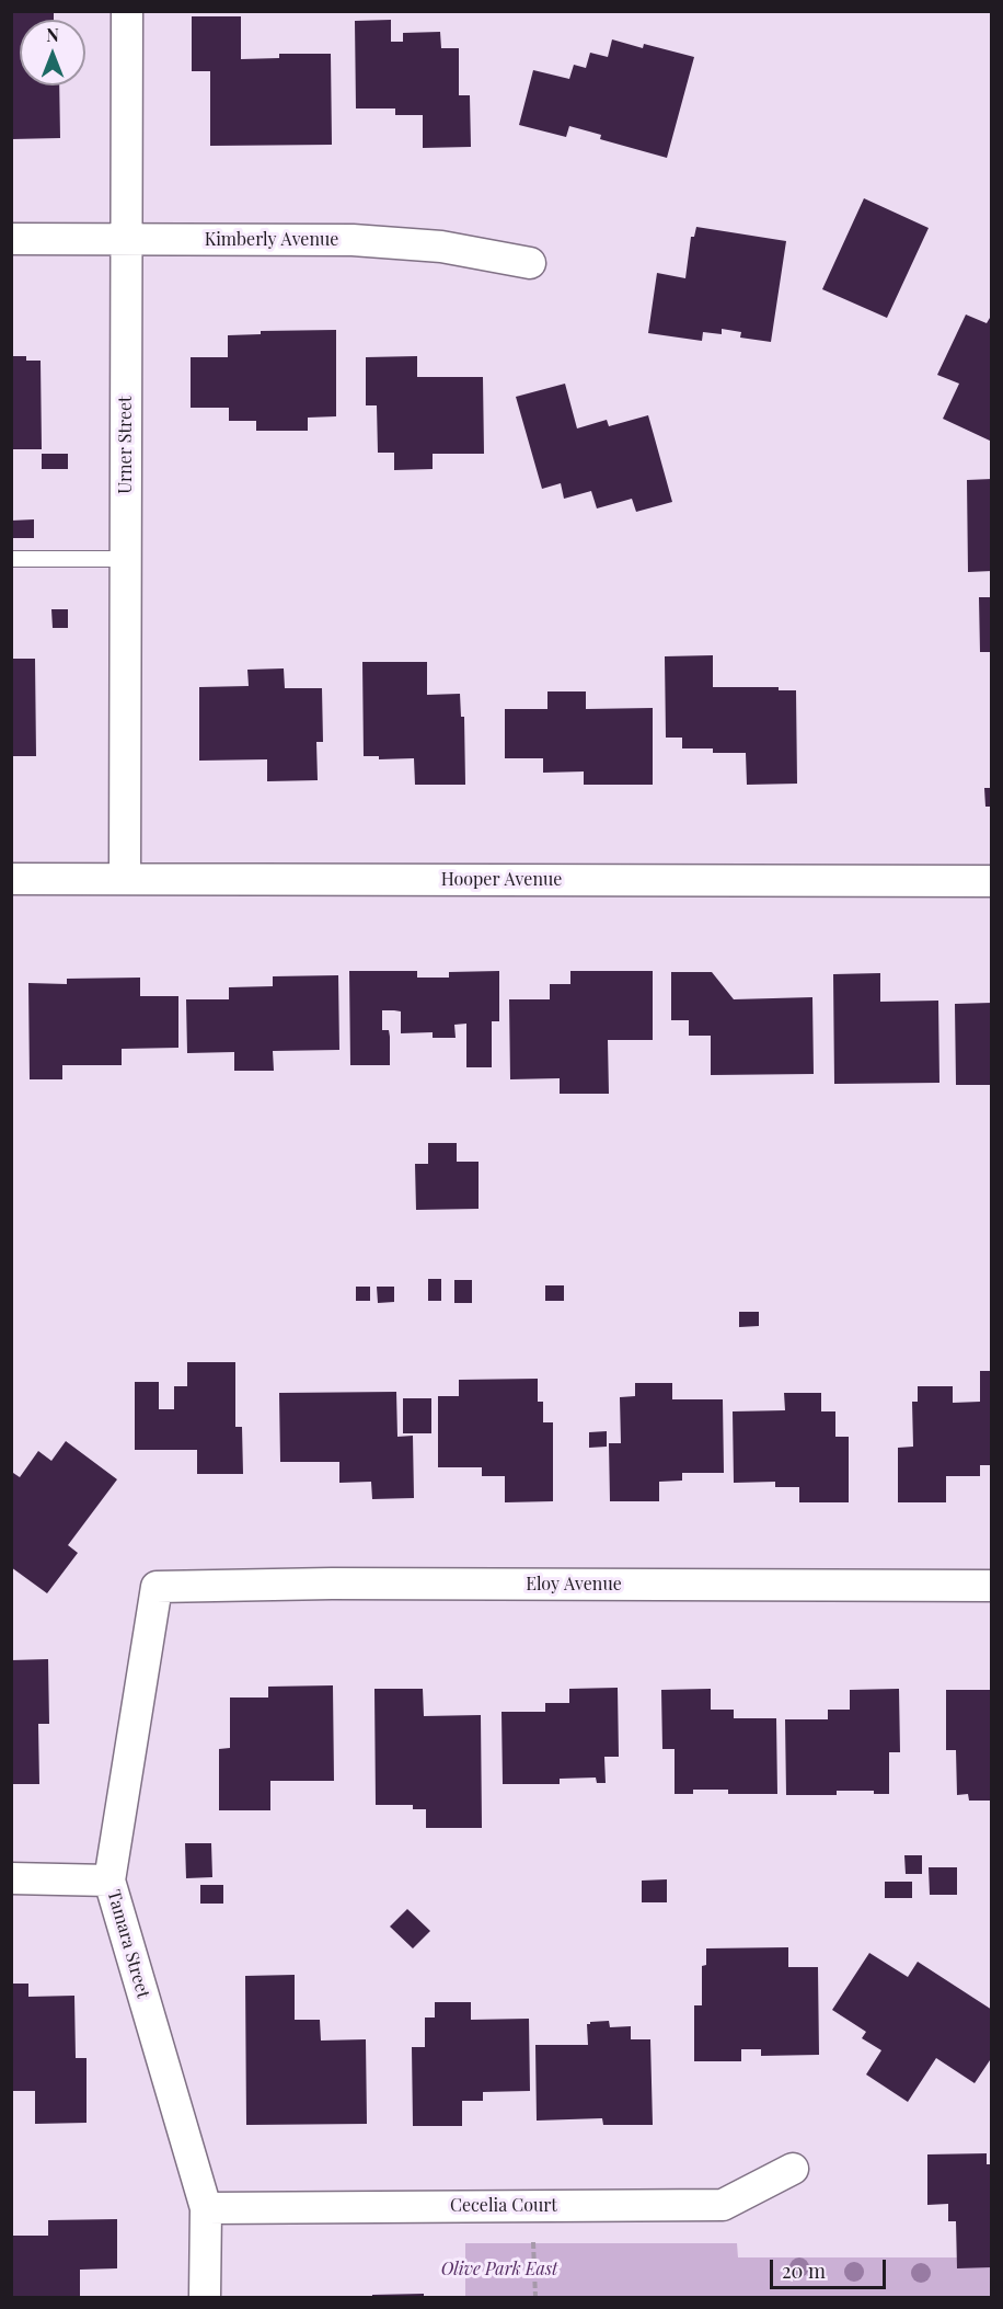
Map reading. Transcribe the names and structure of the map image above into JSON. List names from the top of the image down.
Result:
{
  "streets": {
    "street": [
      "Kimberly Avenue",
      "Urner Street",
      "Hooper Avenue",
      "Eloy Avenue",
      "Tamara Street",
      "Cecelia Court"
    ]
  },
  "crossings": [
    ["Kimberly Avenue", "Urner Street"],
    ["Urner Street", "Hooper Avenue"],
    ["Eloy Avenue", "Tamara Street"],
    ["Tamara Street", "Cecelia Court"]
  ],
  "parks": ["Olive Park East"],
  "scale_bar": "20 m",
  "north": "top"
}
